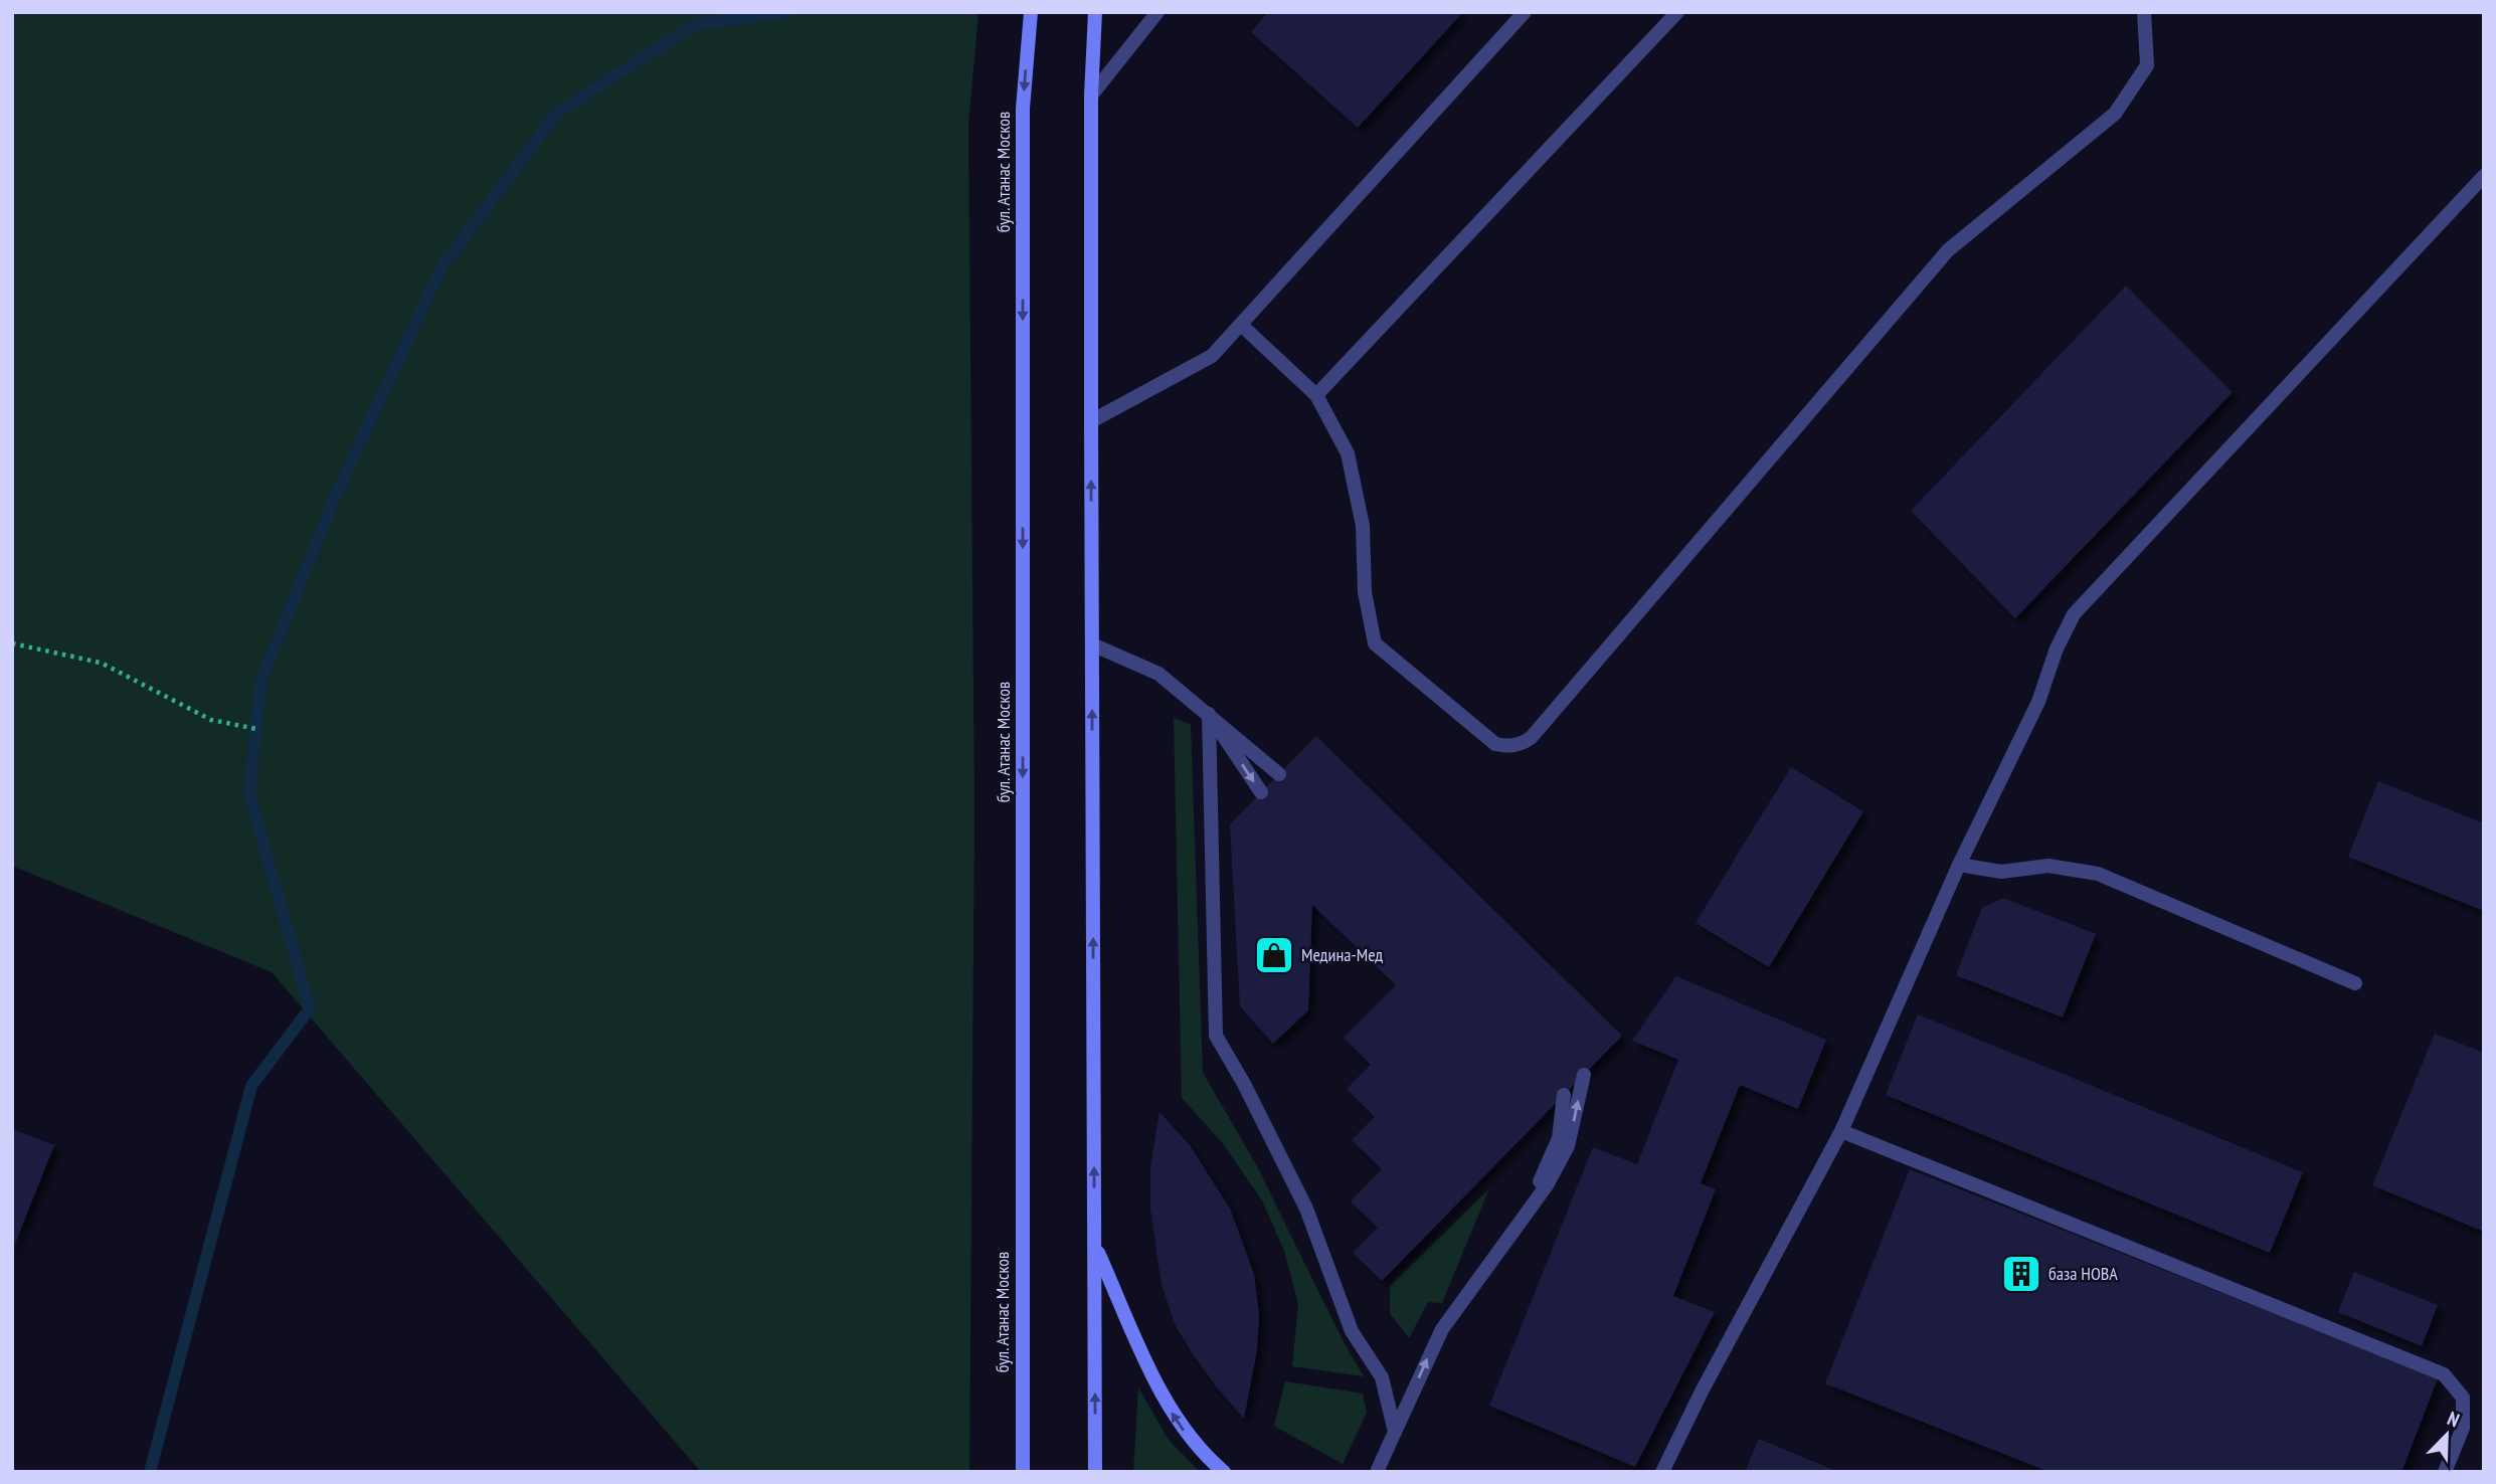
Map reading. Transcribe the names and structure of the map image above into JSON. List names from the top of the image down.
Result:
{
  "streets": {
    "main road": ["бул. Атанас Москов"]
  },
  "places": {
    "shop": ["Медина-Мед"],
    "building": ["база НОВА"]
  },
  "north": "top right"
}
